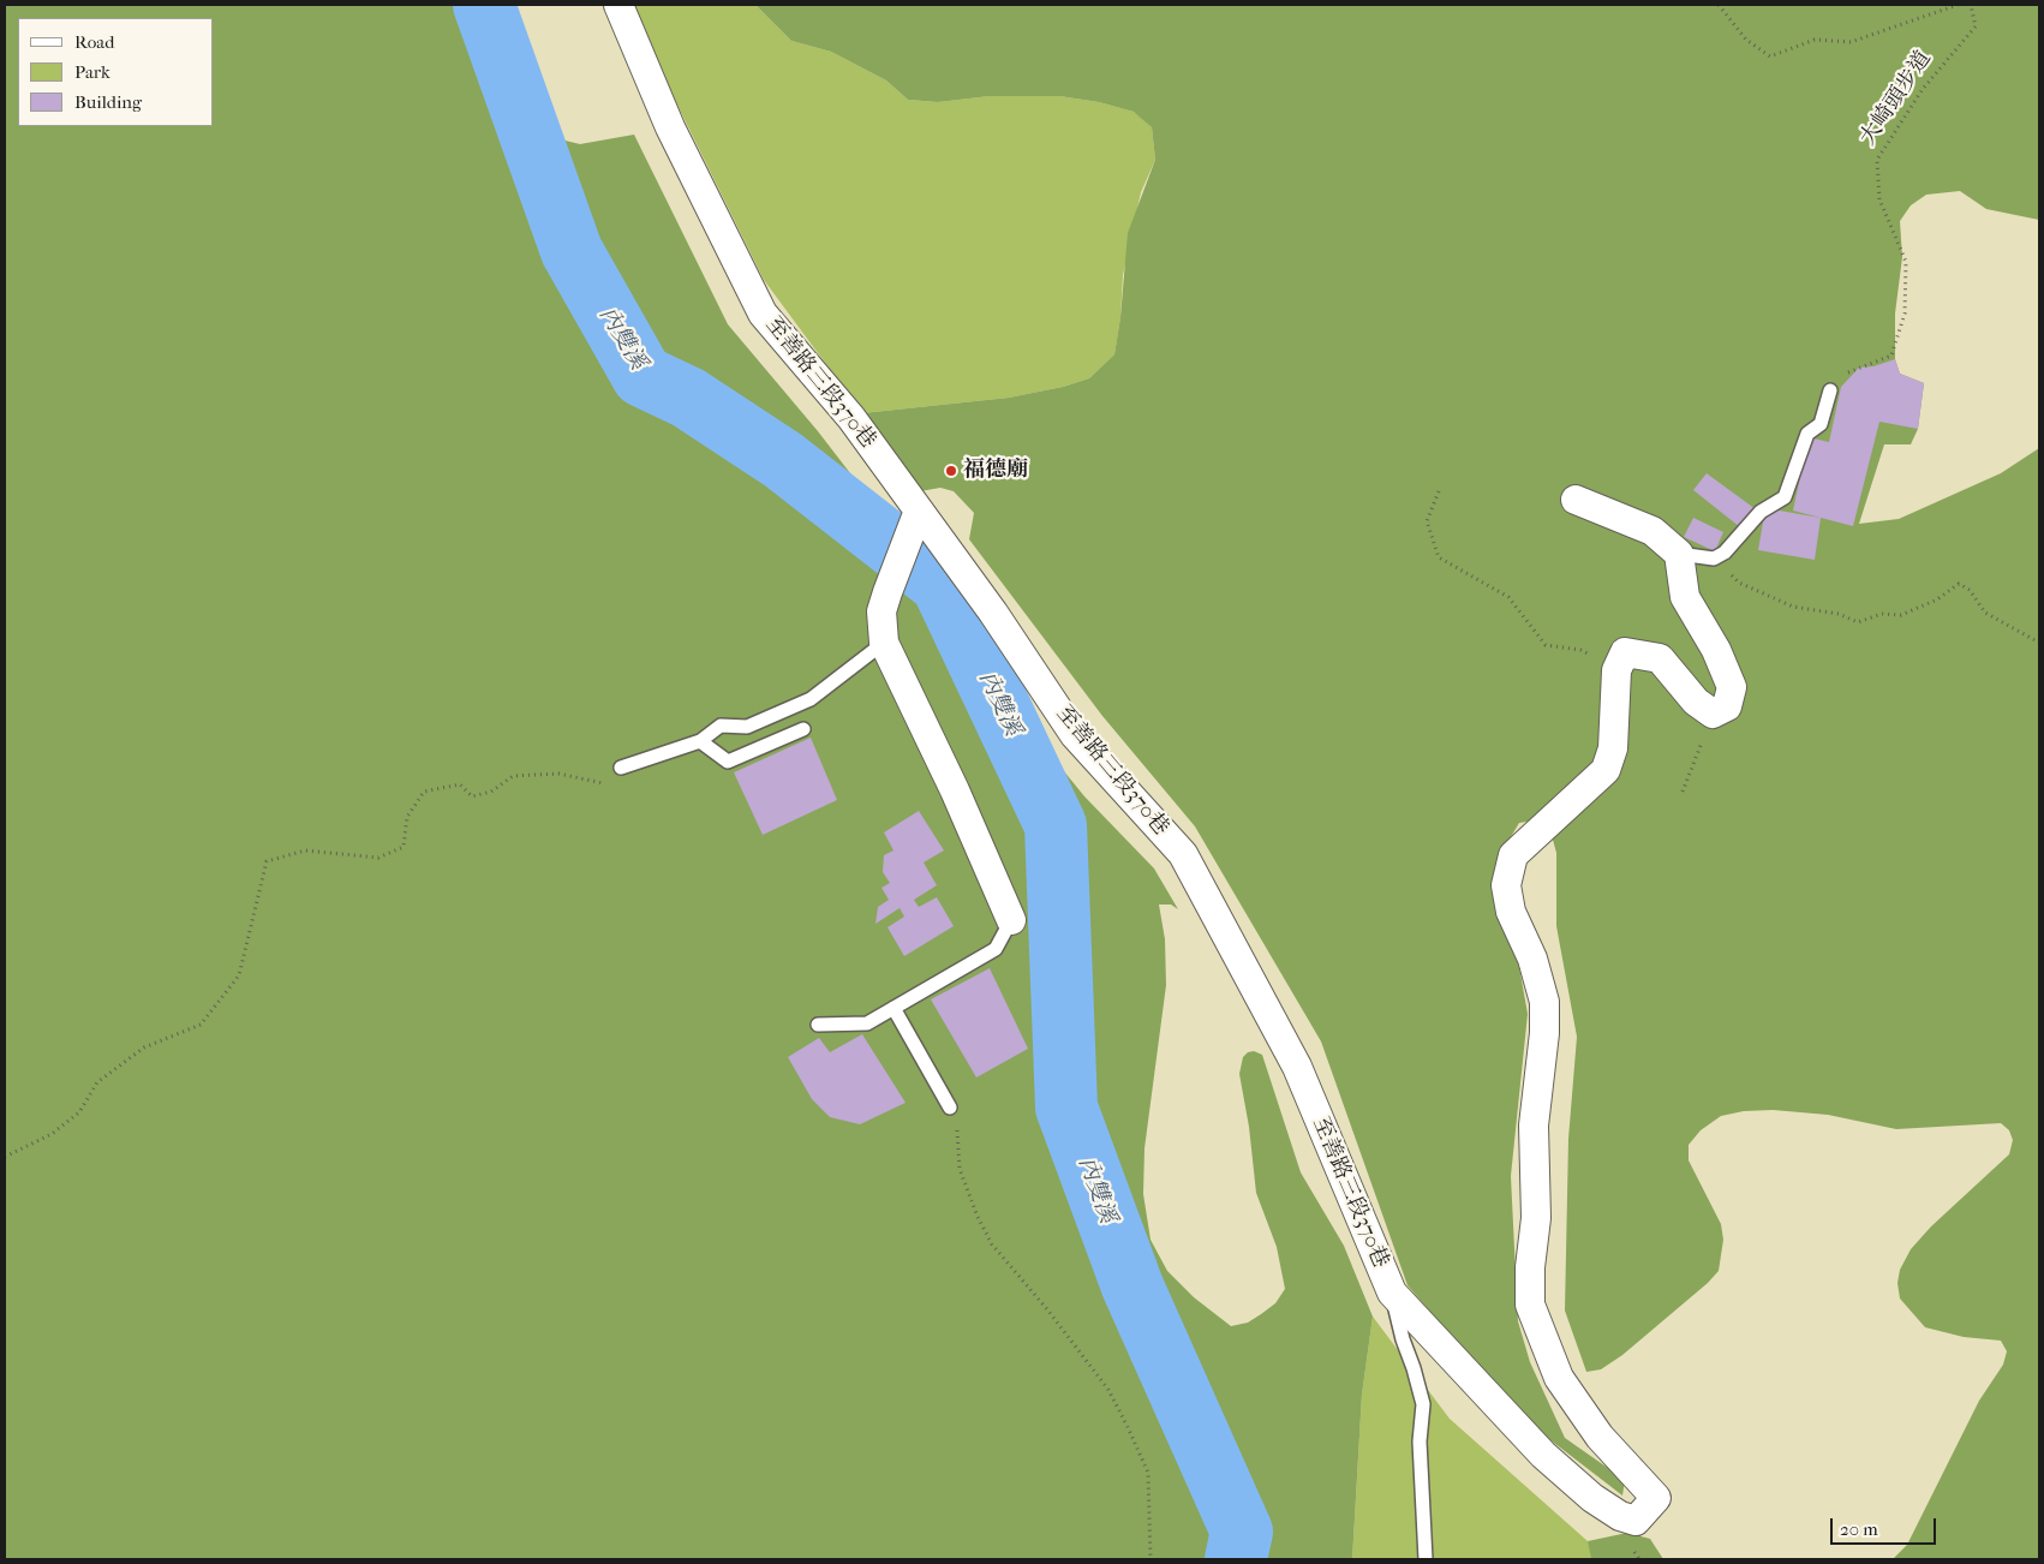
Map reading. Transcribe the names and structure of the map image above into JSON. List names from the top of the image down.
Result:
{
  "streets": {
    "street": ["至善路三段370巷"],
    "path": ["大崎頭步道"]
  },
  "water": ["內雙溪"],
  "places": ["福德廟"],
  "legend": ["Road", "Park", "Building"],
  "scale_bar": "20 m"
}
